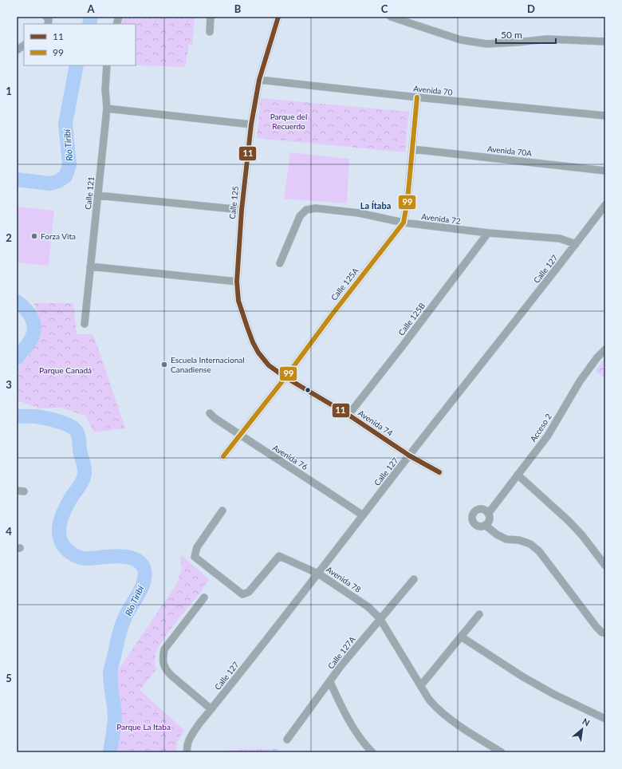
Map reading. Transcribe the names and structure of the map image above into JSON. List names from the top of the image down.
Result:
{
  "streets": {
    "street": [
      "Avenida 70",
      "Avenida 70A",
      "Calle 121",
      "Calle 125",
      "Avenida 72",
      "Calle 127",
      "Calle 125A",
      "Calle 125B",
      "Avenida 74",
      "Acceso 2",
      "Avenida 76",
      "Avenida 78",
      "Calle 127A"
    ]
  },
  "crossings": [
    ["Avenida 70", "Calle 125"],
    ["Avenida 70", "Calle 125A"],
    ["Avenida 70A", "Calle 125A"],
    ["Calle 125", "Calle 125A"],
    ["Calle 125", "Avenida 74"],
    ["Avenida 72", "Calle 127"],
    ["Avenida 72", "Calle 125A"],
    ["Avenida 72", "Calle 125B"],
    ["Calle 127", "Avenida 74"],
    ["Calle 127", "Avenida 76"],
    ["Calle 127", "Avenida 78"],
    ["Calle 125A", "Avenida 74"],
    ["Calle 125A", "Avenida 76"],
    ["Calle 125B", "Avenida 74"],
    ["Avenida 78", "Calle 127A"]
  ],
  "districts": ["La Ítaba"],
  "water": ["Río Tiribí"],
  "parks": ["Parque del Recuerdo", "Parque Canadá", "Parque La Itaba"],
  "places": ["Forza Vita", "Escuela Internacional Canadiense"],
  "lines": ["transit line 11", "transit line 99"],
  "legend": ["11", "99"],
  "scale_bar": "50 m",
  "north": "top right",
  "grid": {
    "columns": [
      "A",
      "B",
      "C",
      "D"
    ],
    "rows": [
      "1",
      "2",
      "3",
      "4",
      "5"
    ]
  }
}
